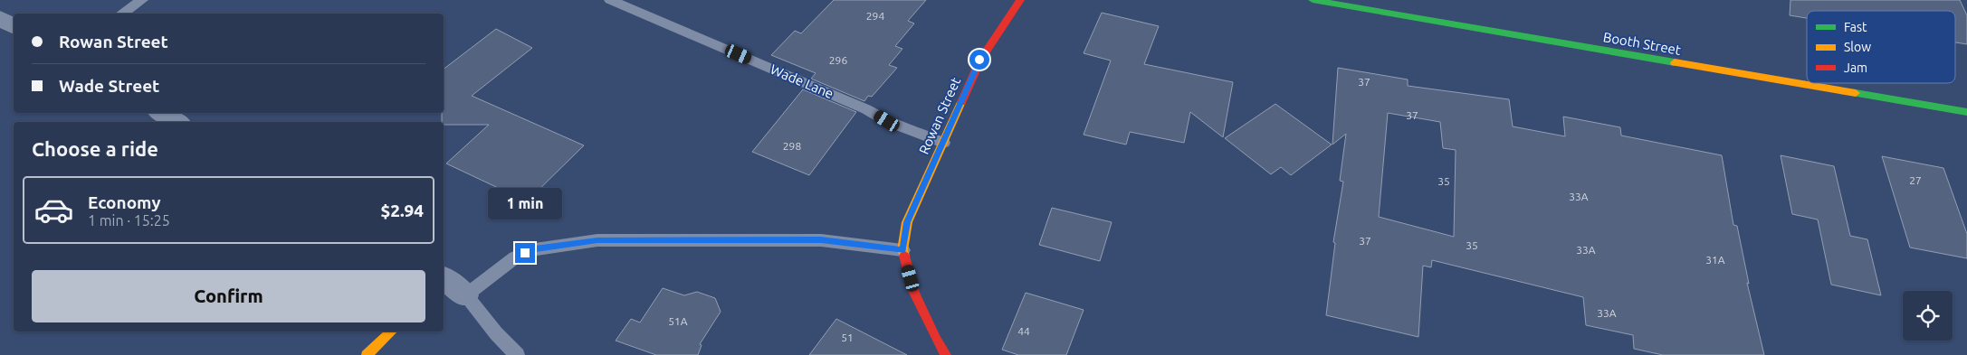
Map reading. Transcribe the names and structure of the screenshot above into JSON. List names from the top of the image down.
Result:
{
  "streets": {
    "street": ["Booth Street", "Rowan Street"],
    "lane": ["Wade Lane"]
  },
  "crossings": [
    ["Wade Lane", "Rowan Street"]
  ],
  "house_numbers": [
    "294",
    "296",
    "37",
    "37",
    "298",
    "27",
    "35",
    "33A",
    "37",
    "35",
    "33A",
    "31A",
    "33A",
    "51A",
    "44",
    "51"
  ],
  "legend": ["Fast", "Slow", "Jam"],
  "page": {
    "banner": ["Rowan Street", "Wade Street"],
    "heading": "Choose a ride",
    "list": [
      {
        "name": "Economy",
        "note": "1 min · 15:25",
        "value": "$2.94"
      }
    ],
    "bubble": "1 min",
    "buttons": "Confirm"
  }
}
